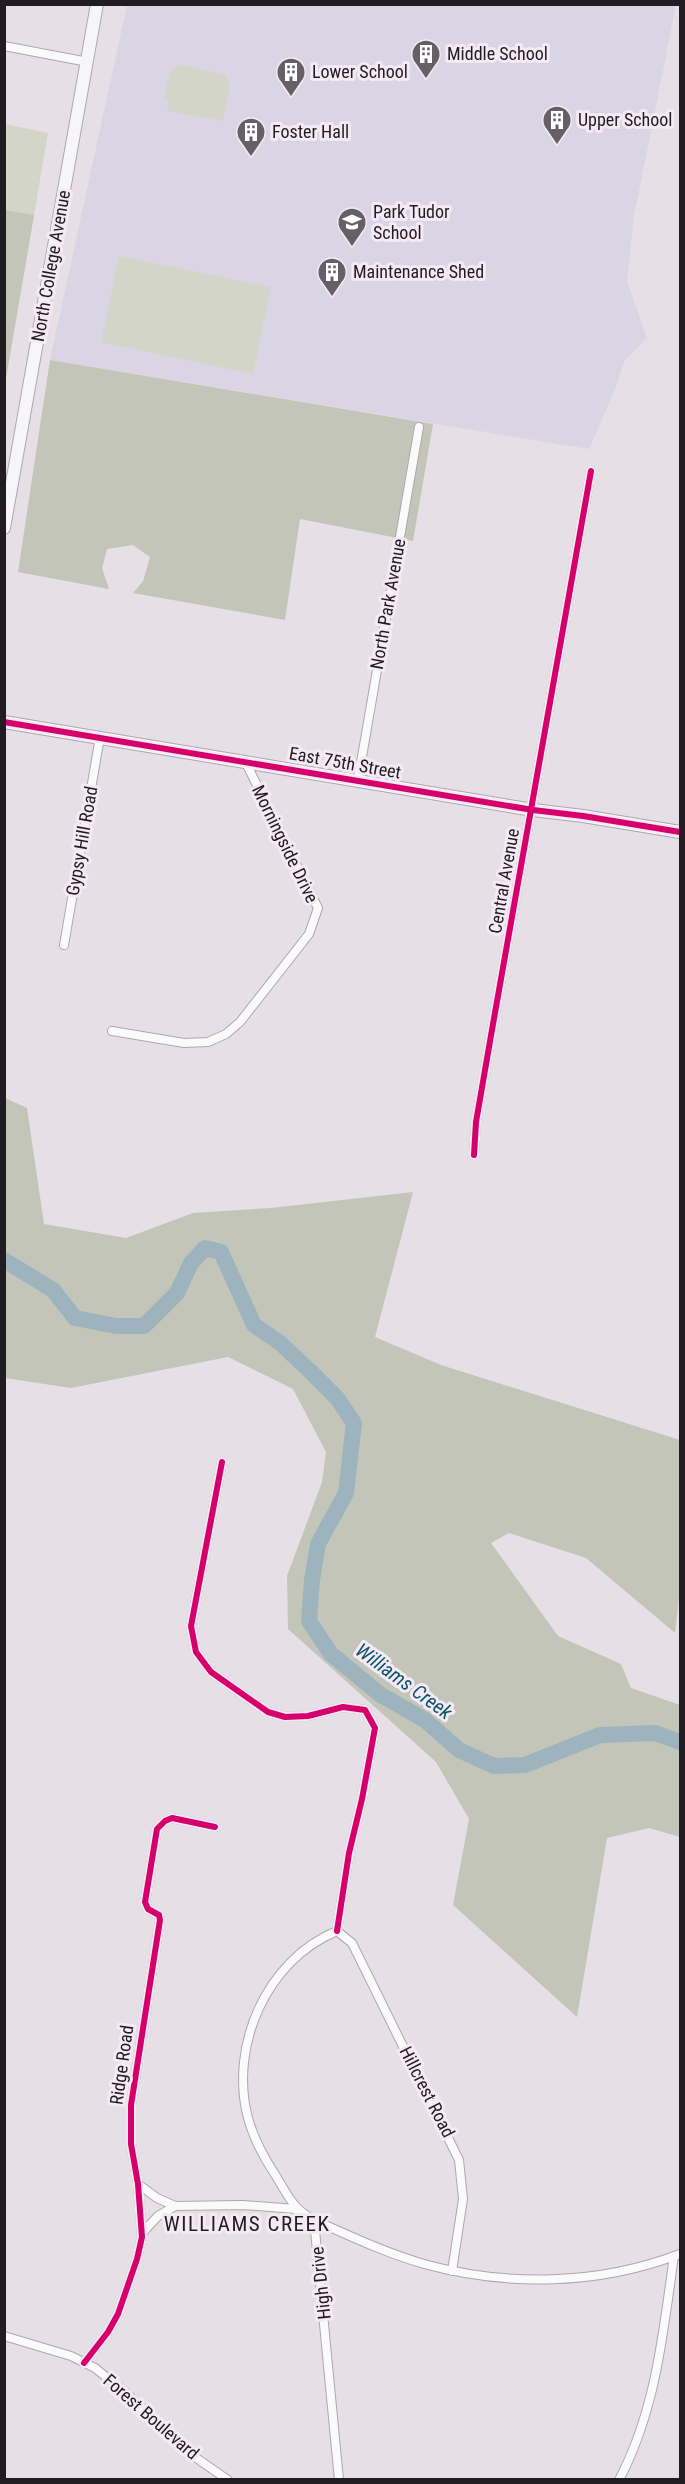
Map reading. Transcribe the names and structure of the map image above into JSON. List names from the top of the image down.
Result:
{
  "streets": {
    "street": [
      "North College Avenue",
      "North Park Avenue",
      "East 75th Street",
      "Gypsy Hill Road",
      "Morningside Drive",
      "Central Avenue",
      "Ridge Road",
      "Hillcrest Road",
      "High Drive",
      "Forest Boulevard"
    ]
  },
  "crossings": [
    ["North Park Avenue", "East 75th Street"],
    ["East 75th Street", "Gypsy Hill Road"],
    ["East 75th Street", "Morningside Drive"],
    ["East 75th Street", "Central Avenue"],
    ["Ridge Road", "Forest Boulevard"],
    ["Hillcrest Road", "High Drive"]
  ],
  "districts": ["WILLIAMS CREEK"],
  "water": ["Williams Creek"],
  "places": {
    "building": [
      "Middle School",
      "Lower School",
      "Upper School",
      "Foster Hall",
      "Maintenance Shed"
    ],
    "school or university": ["Park Tudor School"]
  }
}
